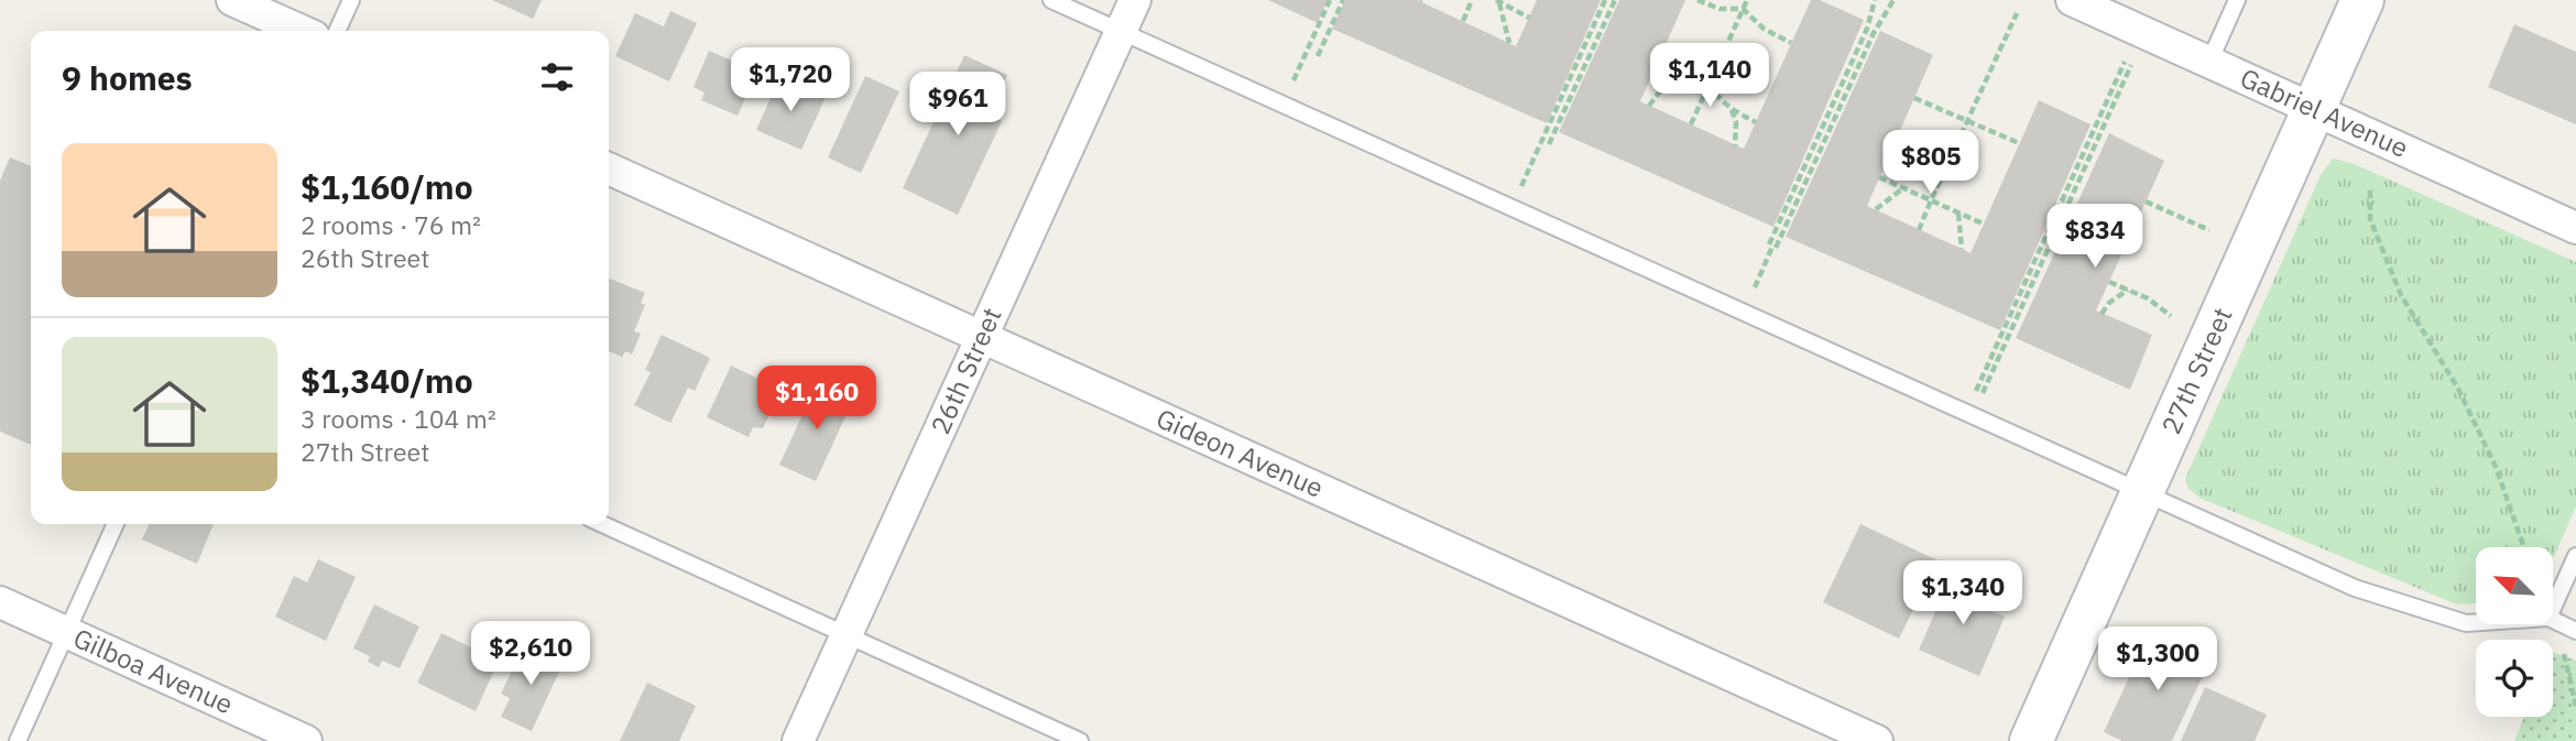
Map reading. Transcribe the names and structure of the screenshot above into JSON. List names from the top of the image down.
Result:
{
  "streets": {
    "street": [
      "Gabriel Avenue",
      "26th Street",
      "27th Street",
      "Gideon Avenue",
      "Gilboa Avenue"
    ]
  },
  "crossings": [
    ["Gabriel Avenue", "27th Street"],
    ["26th Street", "Gideon Avenue"]
  ],
  "north": "top left",
  "page": {
    "heading": "9 homes",
    "price": [
      "$1,140",
      "$1,720",
      "$961",
      "$805",
      "$834",
      "$1,160",
      "$1,340",
      "$2,610",
      "$1,300"
    ],
    "list": [
      {
        "name": "$1,160/mo",
        "note": "2 rooms · 76 m² · 26th Street"
      },
      {
        "name": "$1,340/mo",
        "note": "3 rooms · 104 m² · 27th Street"
      }
    ]
  }
}
